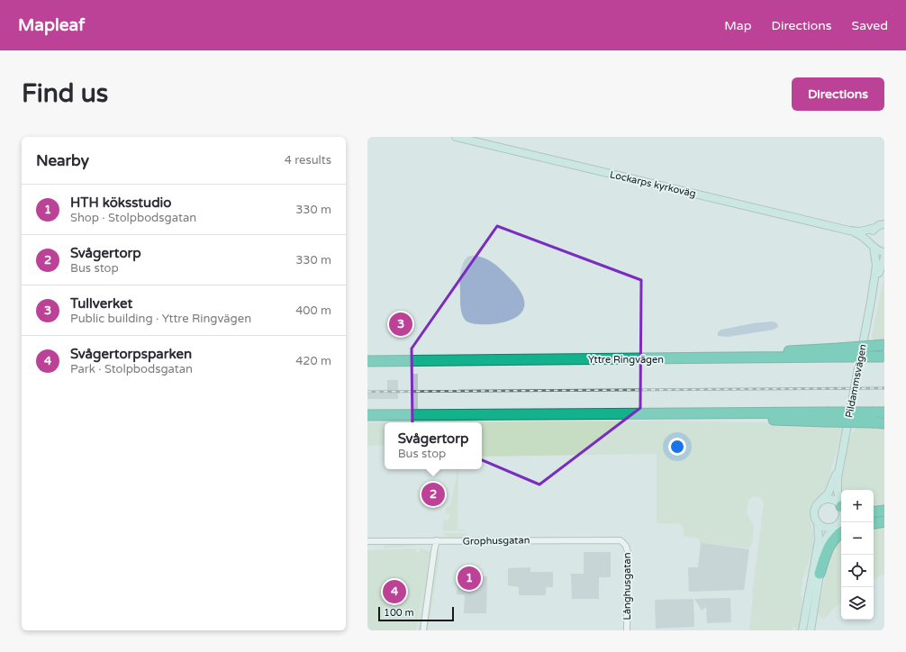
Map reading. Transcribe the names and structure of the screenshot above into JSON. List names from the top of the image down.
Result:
{
  "streets": {
    "highway": ["Yttre Ringvägen"],
    "main road": ["Lockarps kyrkoväg", "Pildammsvägen"],
    "street": ["Grophusgatan", "Långhusgatan"]
  },
  "crossings": [
    ["Lockarps kyrkoväg", "Pildammsvägen"],
    ["Grophusgatan", "Långhusgatan"]
  ],
  "scale_bar": "100 m",
  "page": {
    "header": "Mapleaf",
    "nav": ["Map", "Directions", "Saved"],
    "buttons": "Directions",
    "title": "Find us",
    "heading": ["Nearby", "4 results"],
    "list": [
      {
        "mark": "1",
        "name": "HTH köksstudio",
        "note": "Shop · Stolpbodsgatan",
        "value": "330 m"
      },
      {
        "mark": "2",
        "name": "Svågertorp",
        "note": "Bus stop",
        "value": "330 m"
      },
      {
        "mark": "3",
        "name": "Tullverket",
        "note": "Public building · Yttre Ringvägen",
        "value": "400 m"
      },
      {
        "mark": "4",
        "name": "Svågertorpsparken",
        "note": "Park · Stolpbodsgatan",
        "value": "420 m"
      }
    ],
    "pins": [
      "3",
      "2",
      "1",
      "4"
    ],
    "popup": ["Svågertorp", "Bus stop"],
    "map_buttons": ["+", "−"],
    "scale": "100 m"
  }
}
